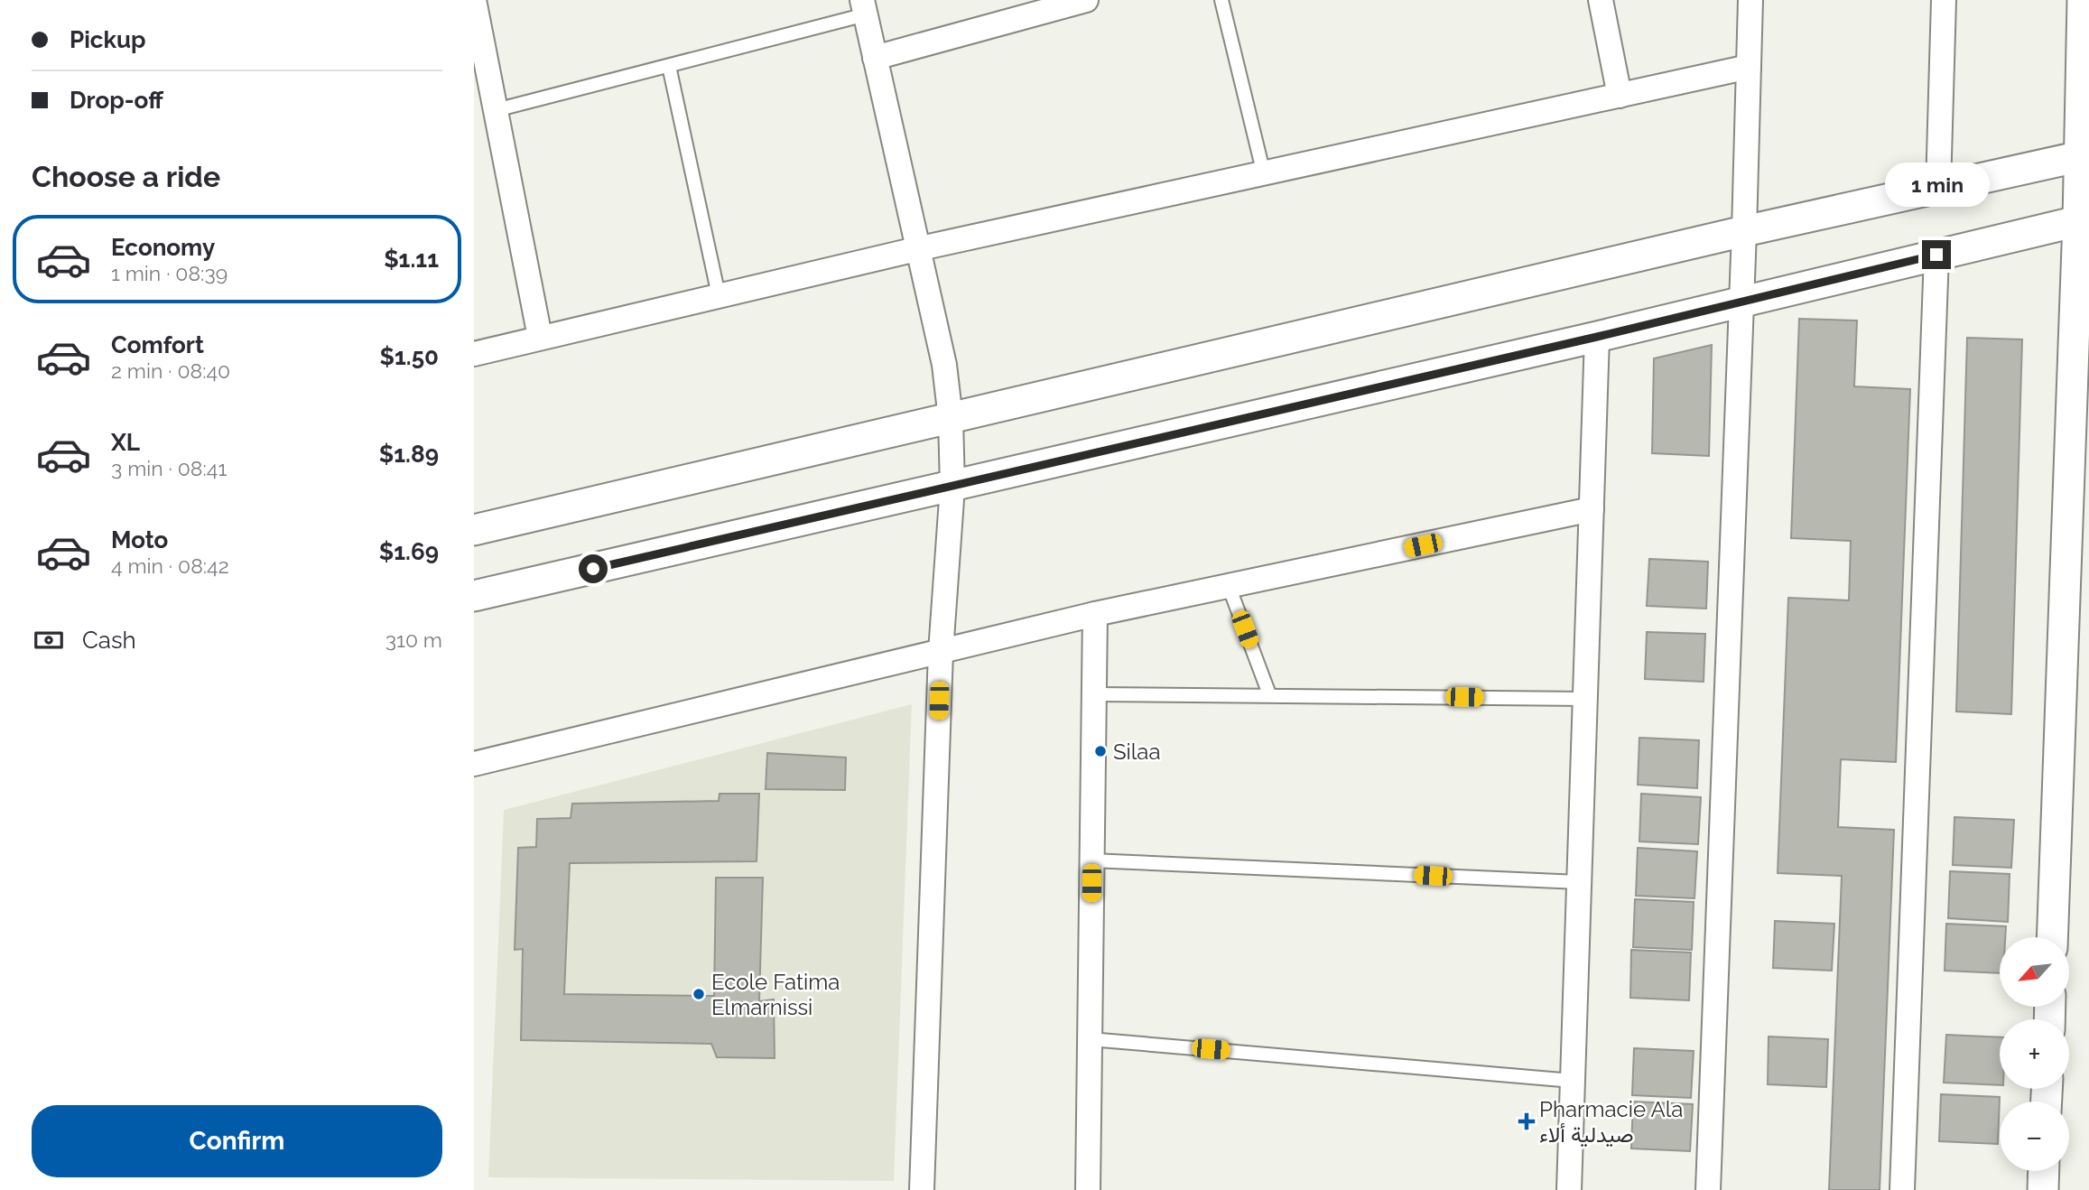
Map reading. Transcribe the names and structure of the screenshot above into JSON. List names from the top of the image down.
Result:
{
  "places": {
    "other": ["Silaa", "Ecole Fatima Elmarnissi"],
    "health": ["Pharmacie Ala صيدلية ألاء"]
  },
  "north": "bottom left",
  "page": {
    "banner": ["Pickup", "Drop-off"],
    "heading": "Choose a ride",
    "bubble": "1 min",
    "list": [
      {
        "name": "Economy",
        "note": "1 min · 08:39",
        "value": "$1.11"
      },
      {
        "name": "Comfort",
        "note": "2 min · 08:40",
        "value": "$1.50"
      },
      {
        "name": "XL",
        "note": "3 min · 08:41",
        "value": "$1.89"
      },
      {
        "name": "Moto",
        "note": "4 min · 08:42",
        "value": "$1.69"
      }
    ],
    "pay": ["Cash", "310 m"],
    "map_buttons": ["+", "−"],
    "buttons": "Confirm"
  }
}
